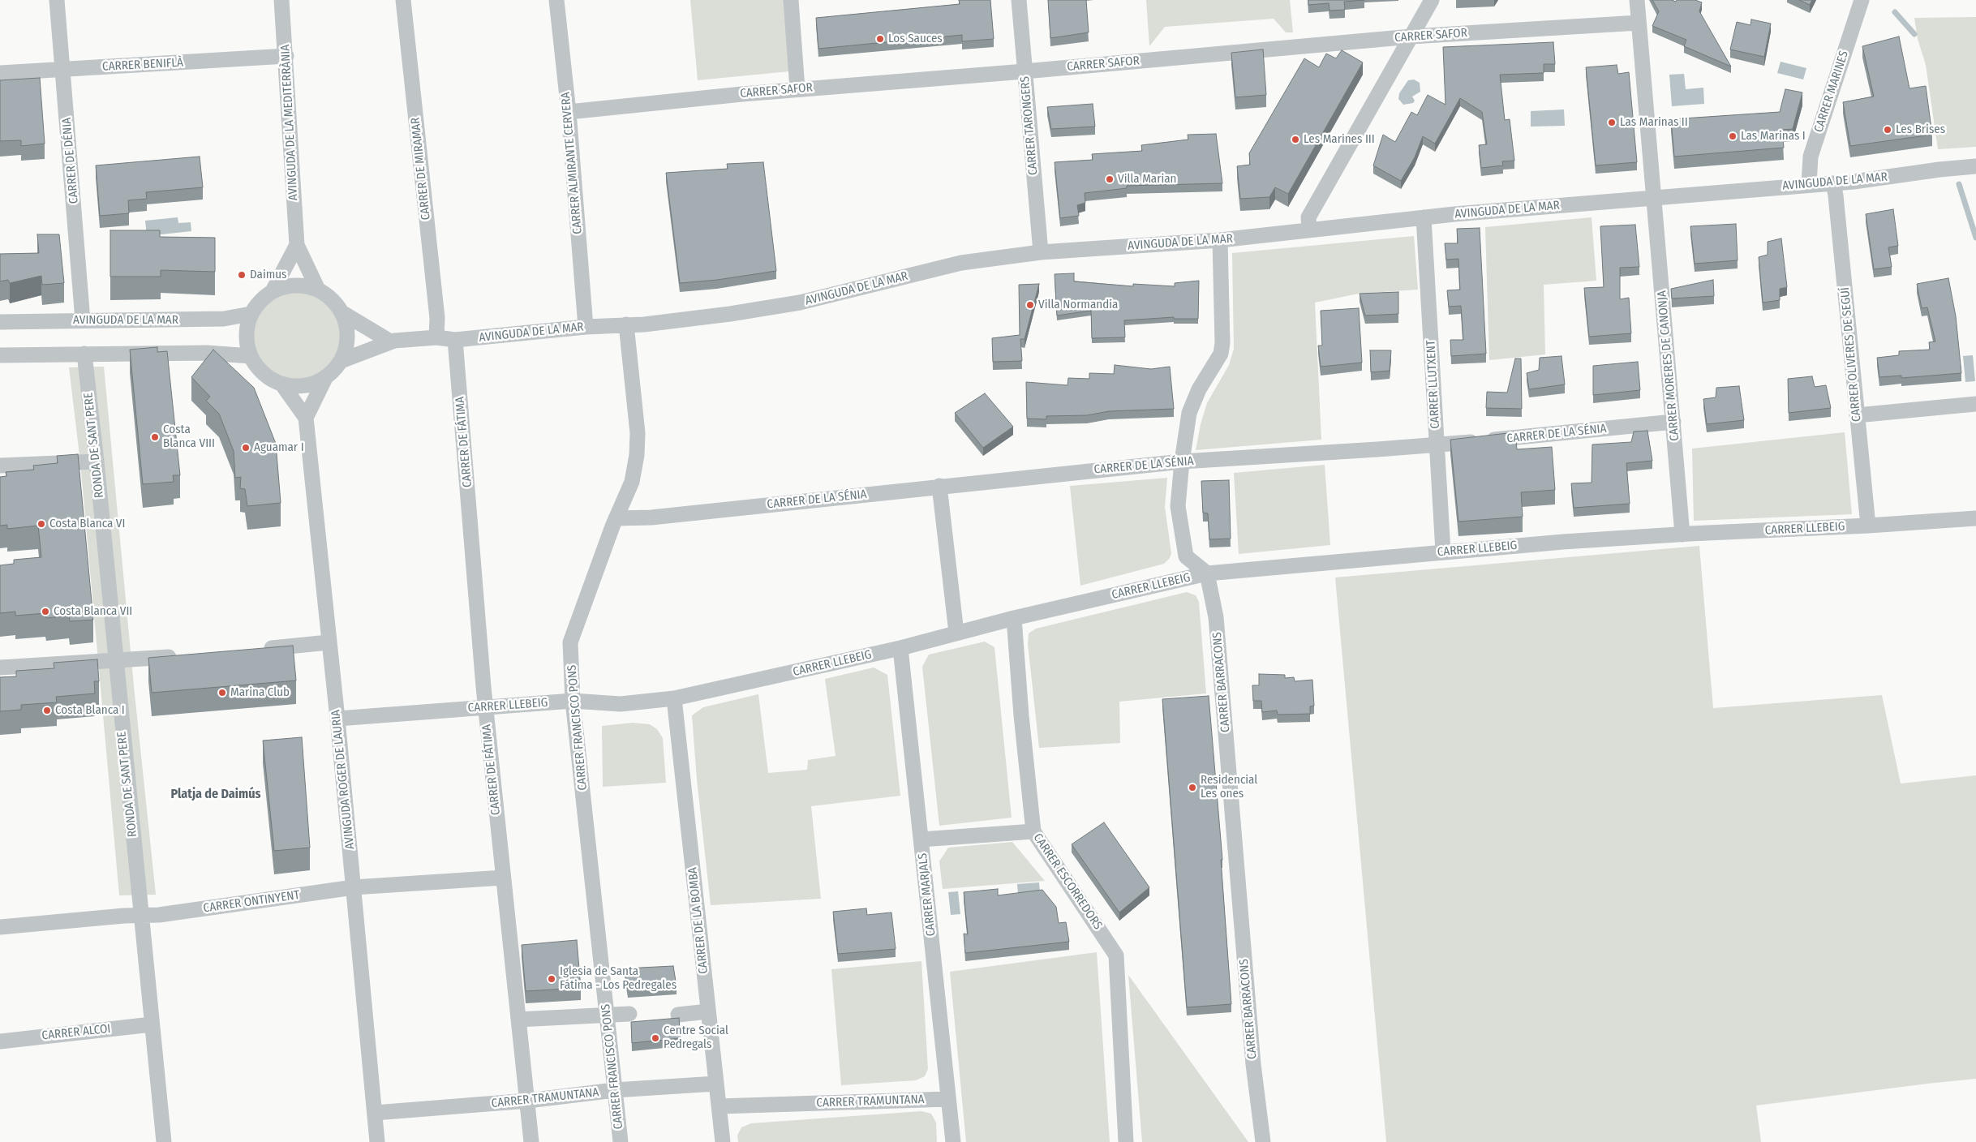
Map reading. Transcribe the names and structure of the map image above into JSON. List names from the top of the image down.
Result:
{
  "streets": {
    "street": [
      "CARRER SAFOR",
      "CARRER BENIFLÀ",
      "CARRER MARINES",
      "AVINGUDA DE LA MEDITERRÀNIA",
      "CARRER TARONGERS",
      "CARRER DE DÉNIA",
      "CARRER ALMIRANTE CERVERA",
      "CARRER DE MIRAMAR",
      "AVINGUDA DE LA MAR",
      "CARRER OLIVERES DE SEGUÍ",
      "CARRER MORERES DE CANONJA",
      "CARRER LLUTXENT",
      "CARRER DE LA SÉNIA",
      "CARRER DE FÁTIMA",
      "RONDA DE SANT PERE",
      "CARRER LLEBEIG",
      "CARRER BARRACONS",
      "CARRER FRANCISCO PONS",
      "AVINGUDA ROGER DE LAURIA",
      "CARRER ESCORREDORS",
      "CARRER MARJALS",
      "CARRER ONTINYENT",
      "CARRER DE LA BOMBA",
      "CARRER ALCOI",
      "CARRER TRAMUNTANA"
    ]
  },
  "crossings": [
    ["CARRER SAFOR", "CARRER TARONGERS"],
    ["CARRER SAFOR", "CARRER ALMIRANTE CERVERA"],
    ["CARRER SAFOR", "CARRER MORERES DE CANONJA"],
    ["CARRER BENIFLÀ", "AVINGUDA DE LA MEDITERRÀNIA"],
    ["CARRER BENIFLÀ", "CARRER DE DÉNIA"],
    ["CARRER MARINES", "AVINGUDA DE LA MAR"],
    ["CARRER TARONGERS", "AVINGUDA DE LA MAR"],
    ["CARRER DE DÉNIA", "AVINGUDA DE LA MAR"],
    ["CARRER ALMIRANTE CERVERA", "AVINGUDA DE LA MAR"],
    ["CARRER DE MIRAMAR", "AVINGUDA DE LA MAR"],
    ["AVINGUDA DE LA MAR", "CARRER OLIVERES DE SEGUÍ"],
    ["AVINGUDA DE LA MAR", "CARRER MORERES DE CANONJA"],
    ["AVINGUDA DE LA MAR", "CARRER LLUTXENT"],
    ["AVINGUDA DE LA MAR", "CARRER DE FÁTIMA"],
    ["AVINGUDA DE LA MAR", "CARRER FRANCISCO PONS"],
    ["CARRER OLIVERES DE SEGUÍ", "CARRER LLEBEIG"],
    ["CARRER MORERES DE CANONJA", "CARRER DE LA SÉNIA"],
    ["CARRER MORERES DE CANONJA", "CARRER LLEBEIG"],
    ["CARRER LLUTXENT", "CARRER DE LA SÉNIA"],
    ["CARRER LLUTXENT", "CARRER LLEBEIG"],
    ["CARRER DE LA SÉNIA", "CARRER FRANCISCO PONS"],
    ["CARRER DE FÁTIMA", "CARRER LLEBEIG"],
    ["CARRER DE FÁTIMA", "CARRER ONTINYENT"],
    ["CARRER DE FÁTIMA", "CARRER TRAMUNTANA"],
    ["RONDA DE SANT PERE", "CARRER ONTINYENT"],
    ["RONDA DE SANT PERE", "CARRER ALCOI"],
    ["CARRER LLEBEIG", "CARRER BARRACONS"],
    ["CARRER LLEBEIG", "CARRER FRANCISCO PONS"],
    ["CARRER LLEBEIG", "AVINGUDA ROGER DE LAURIA"],
    ["CARRER LLEBEIG", "CARRER ESCORREDORS"],
    ["CARRER LLEBEIG", "CARRER MARJALS"],
    ["CARRER LLEBEIG", "CARRER DE LA BOMBA"],
    ["CARRER FRANCISCO PONS", "CARRER TRAMUNTANA"],
    ["AVINGUDA ROGER DE LAURIA", "CARRER ONTINYENT"],
    ["AVINGUDA ROGER DE LAURIA", "CARRER TRAMUNTANA"],
    ["CARRER MARJALS", "CARRER TRAMUNTANA"],
    ["CARRER DE LA BOMBA", "CARRER TRAMUNTANA"]
  ],
  "districts": ["Platja de Daimús"],
  "places": [
    "Los Sauces",
    "Las Marinas II",
    "Les Brises",
    "Las Marinas I",
    "Les Marines III",
    "Villa Marian",
    "Daimus",
    "Villa Normandia",
    "Costa Blanca VIII",
    "Aguamar I",
    "Costa Blanca VI",
    "Costa Blanca VII",
    "Marina Club",
    "Costa Blanca I",
    "Residencial Les ones",
    "Iglesia de Santa Fátima - Los Pedregales",
    "Centre Social Pedregals"
  ]
}
